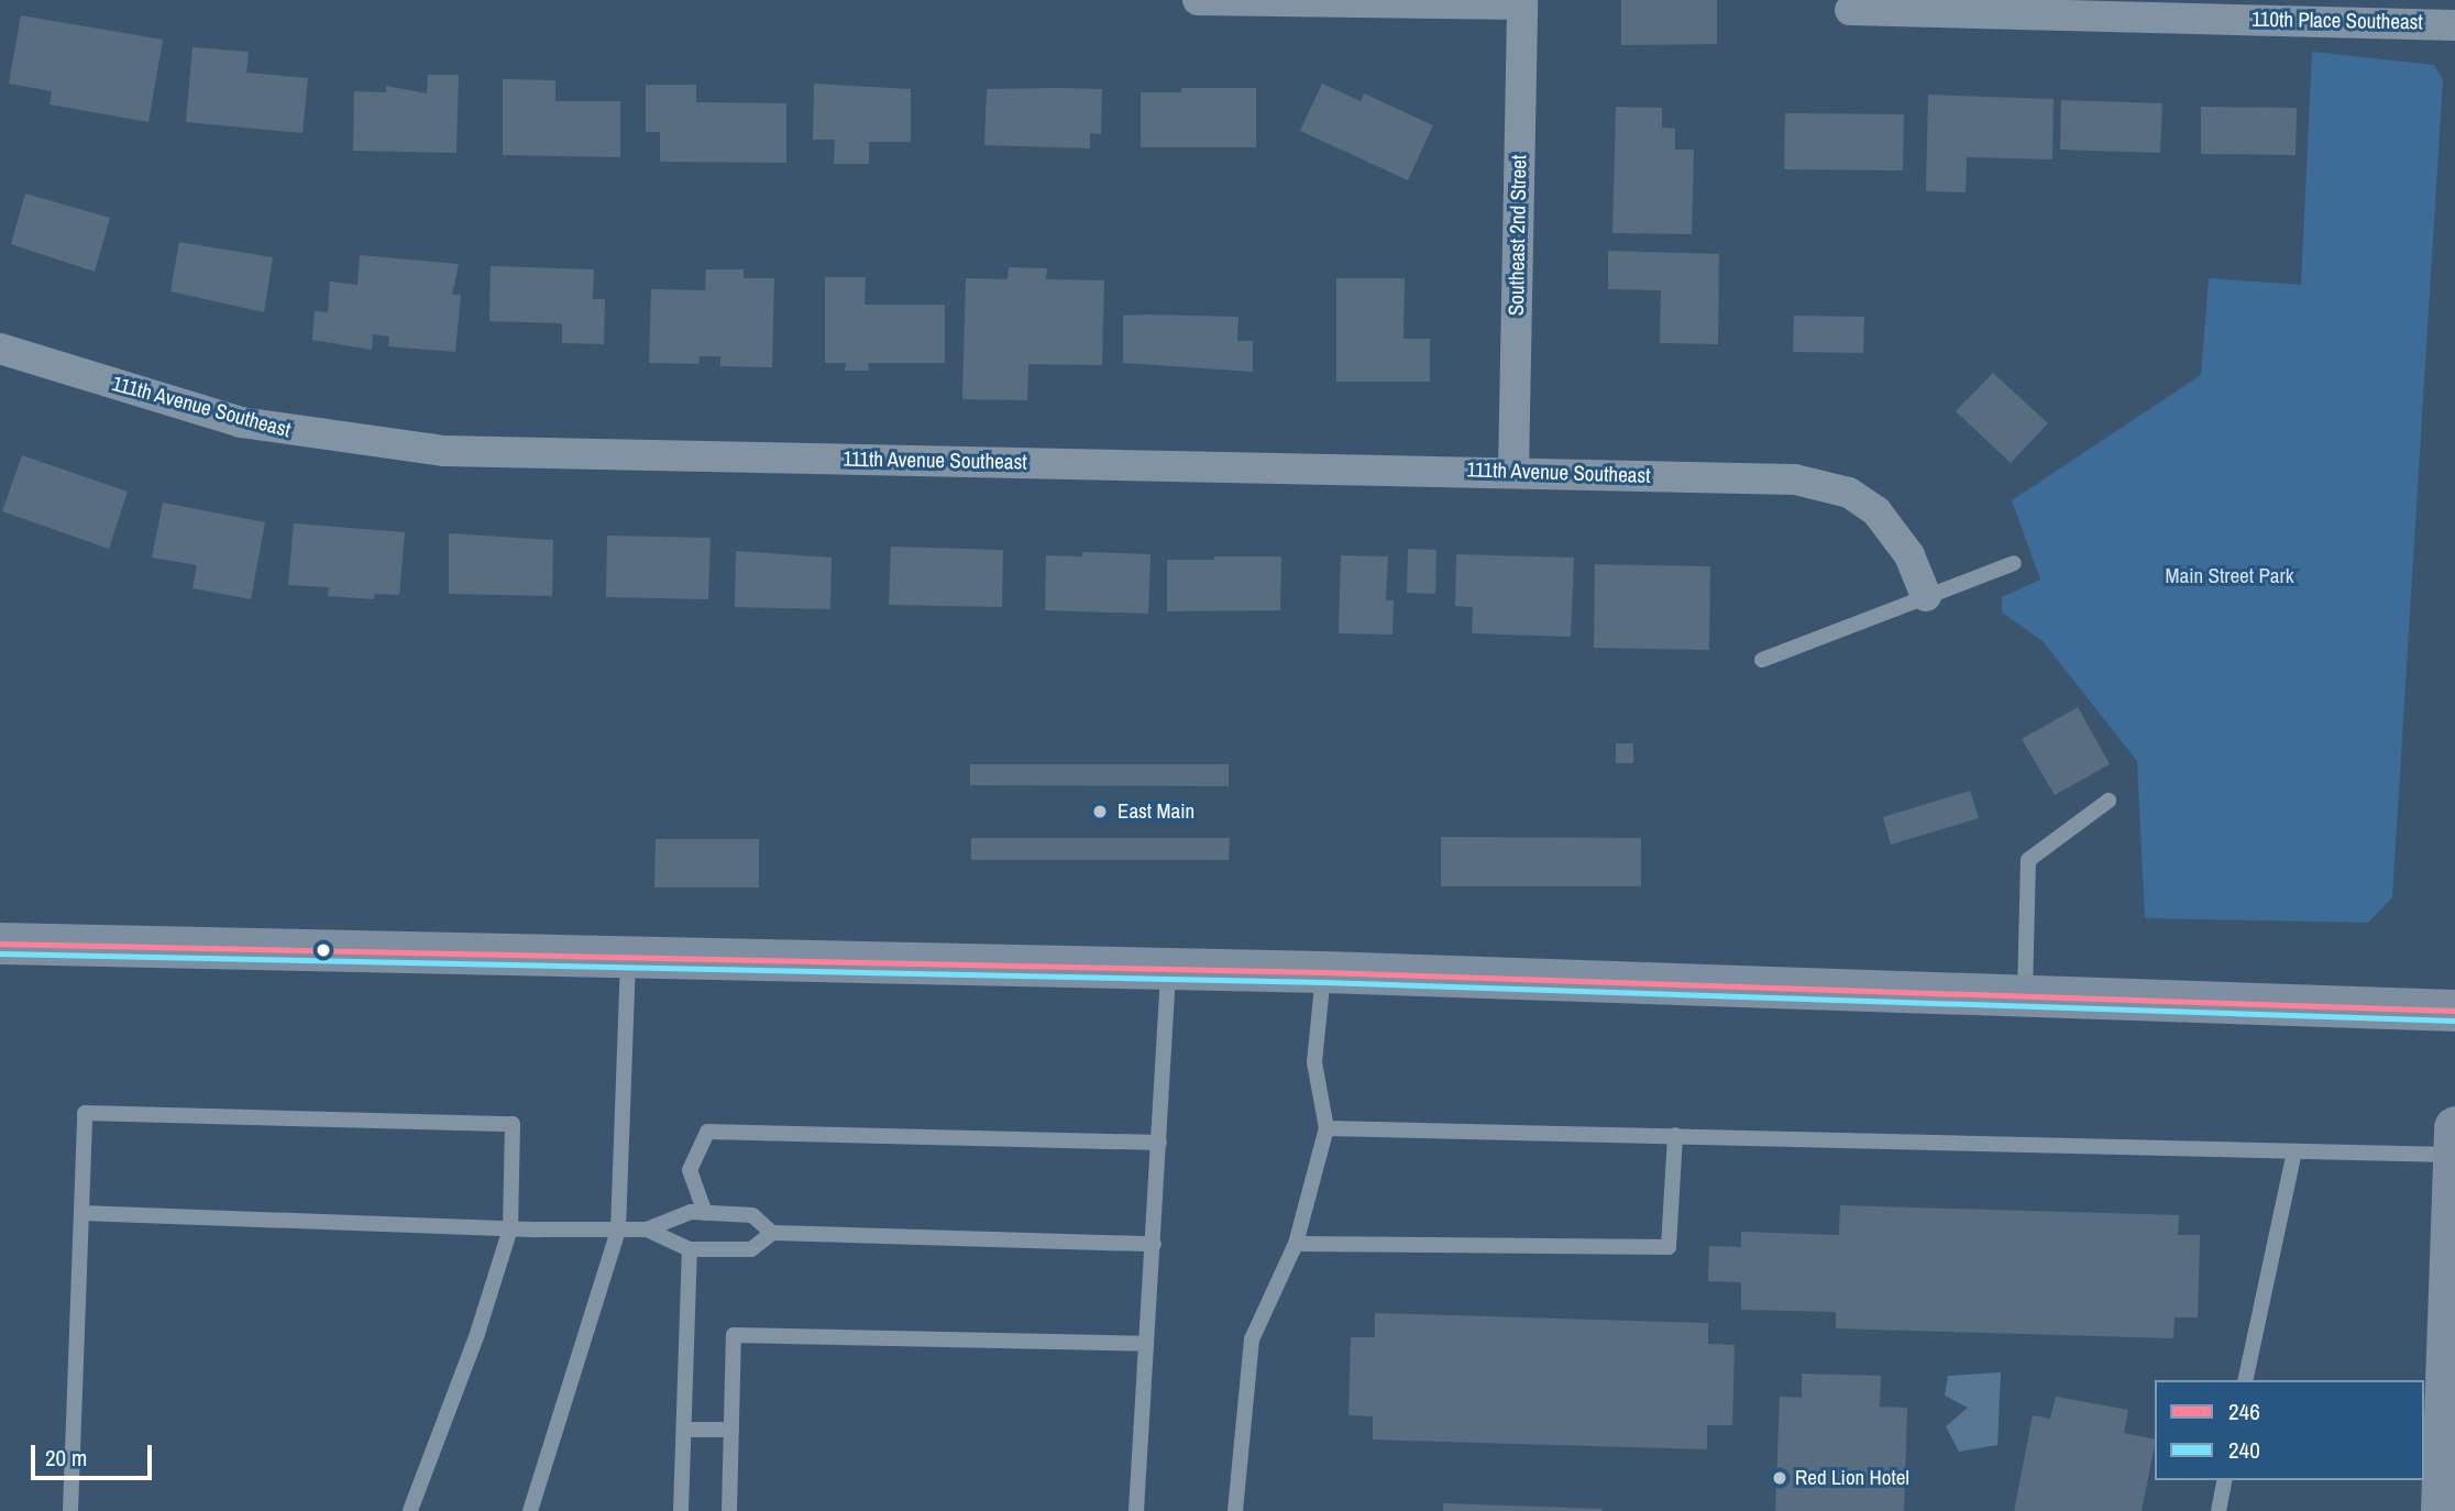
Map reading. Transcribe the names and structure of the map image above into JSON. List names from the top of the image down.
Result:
{
  "streets": {
    "street": ["110th Place Southeast", "Southeast 2nd Street", "111th Avenue Southeast"]
  },
  "crossings": [
    ["Southeast 2nd Street", "111th Avenue Southeast"]
  ],
  "parks": ["Main Street Park"],
  "places": ["East Main", "Red Lion Hotel"],
  "lines": ["transit line 246", "transit line 240"],
  "legend": ["246", "240"],
  "scale_bar": "20 m"
}
